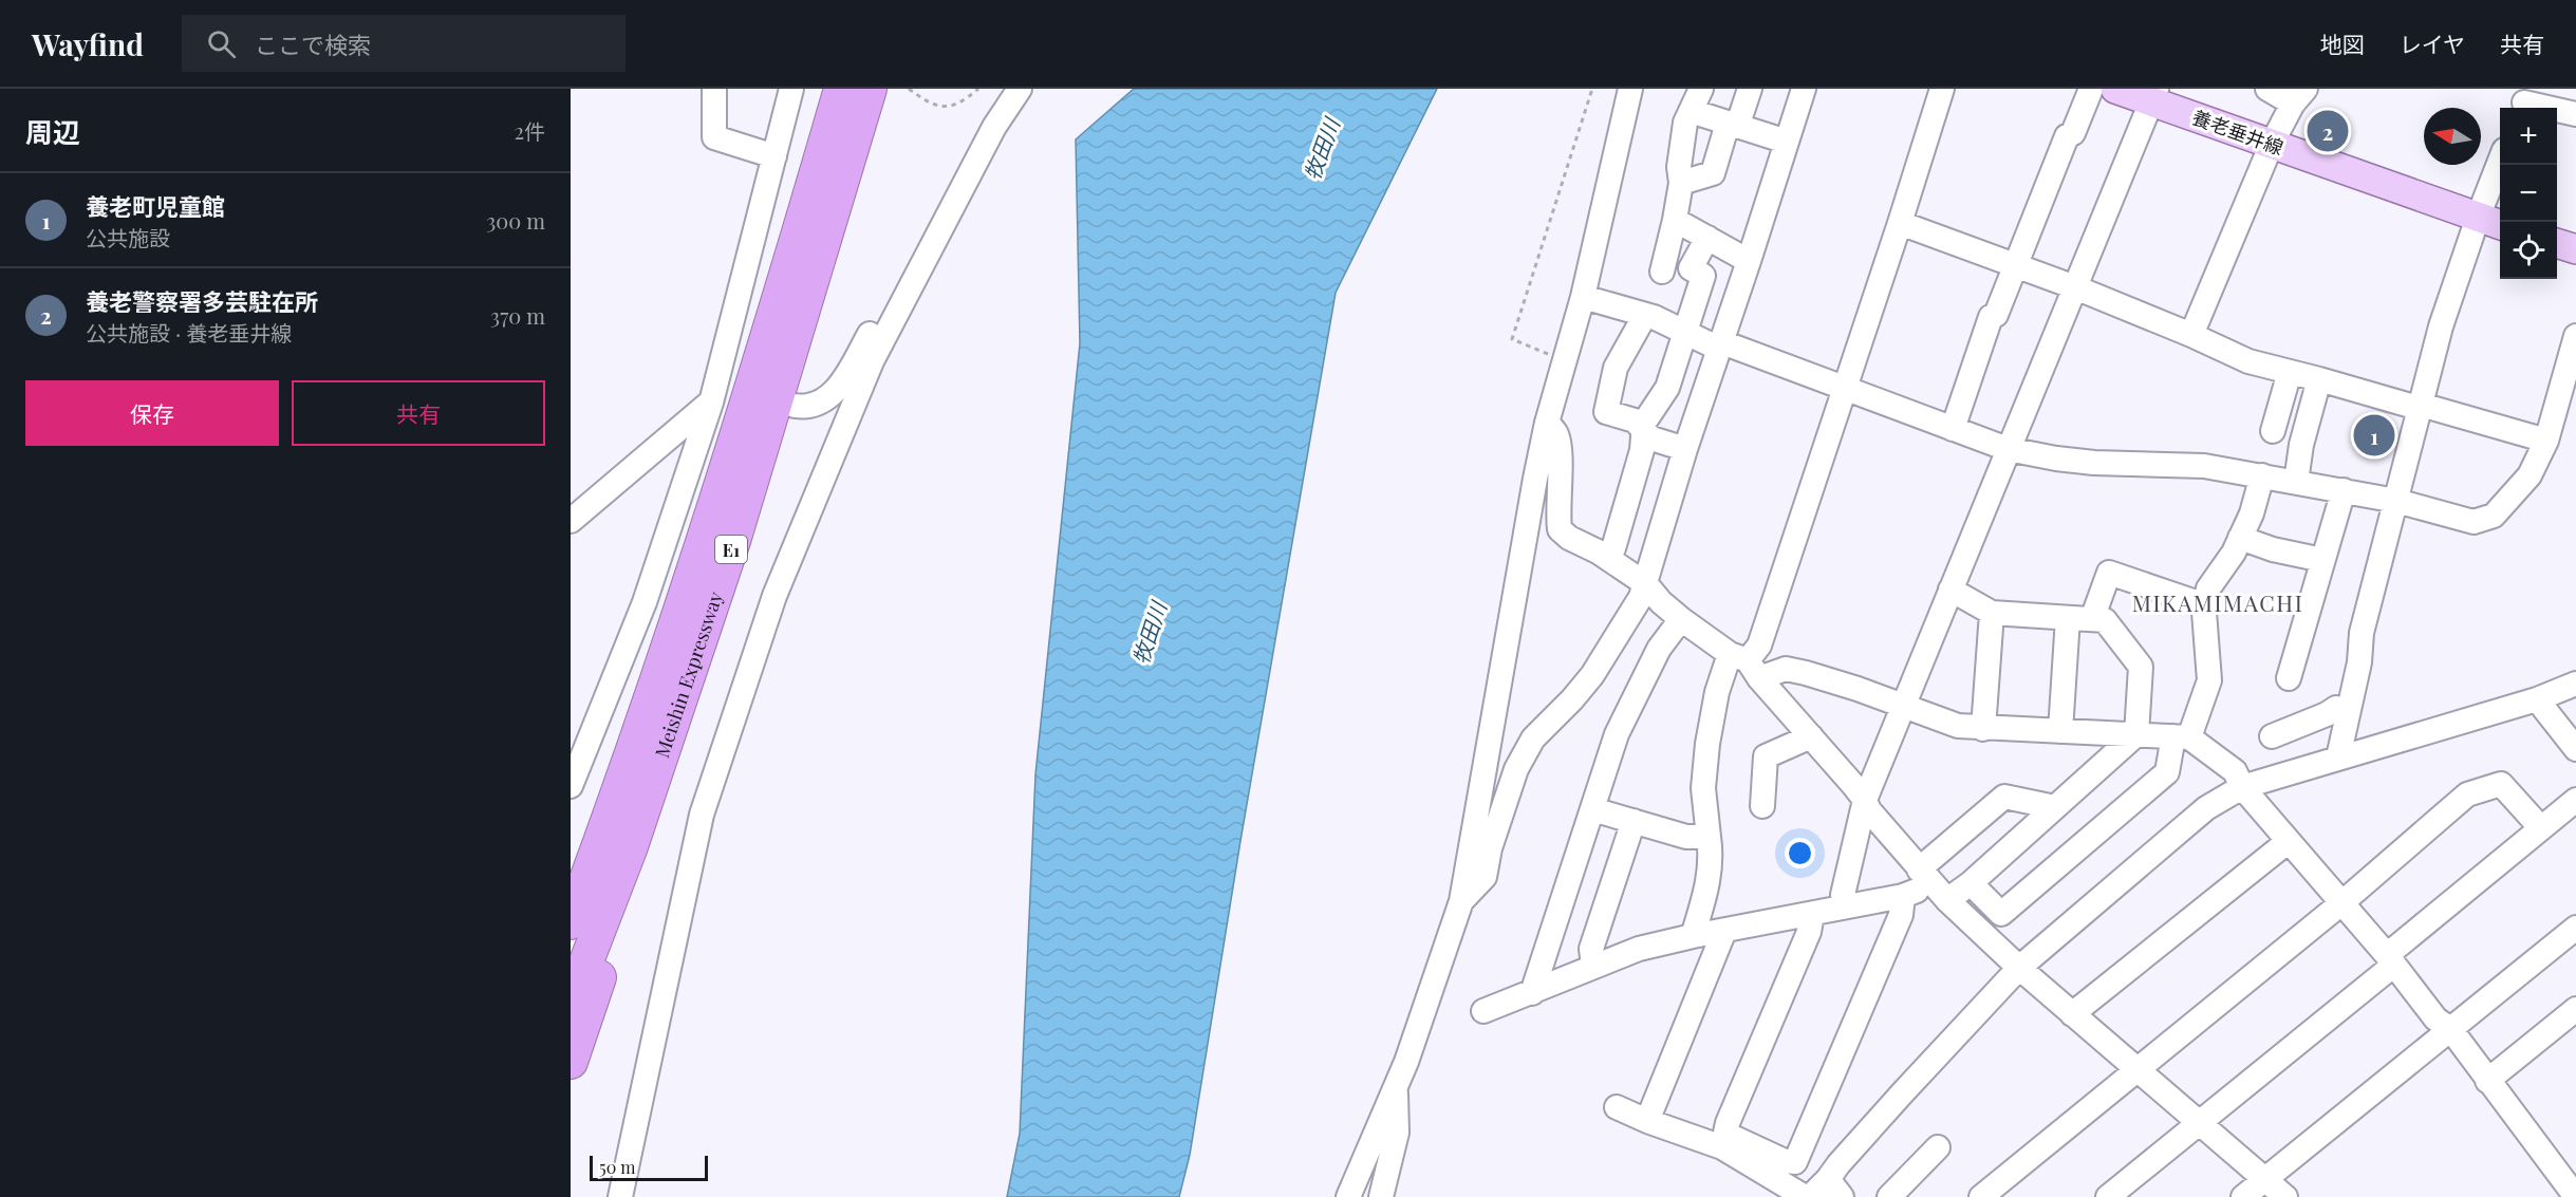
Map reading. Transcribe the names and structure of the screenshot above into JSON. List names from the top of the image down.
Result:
{
  "streets": {
    "highway": ["E1", "Meishin Expressway"],
    "main road": ["養老垂井線"]
  },
  "districts": ["MIKAMIMACHI"],
  "water": ["牧田川"],
  "scale_bar": "50 m",
  "north": "left",
  "page": {
    "header": "Wayfind",
    "search": "ここで検索",
    "nav": ["地図", "レイヤ", "共有"],
    "heading": ["周辺", "2件"],
    "map_buttons": ["+", "−"],
    "pins": ["2", "1"],
    "list": [
      {
        "mark": "1",
        "name": "養老町児童館",
        "note": "公共施設",
        "value": "300 m"
      },
      {
        "mark": "2",
        "name": "養老警察署多芸駐在所",
        "note": "公共施設 · 養老垂井線",
        "value": "370 m"
      }
    ],
    "buttons": ["保存", "共有"],
    "scale": "50 m"
  }
}
